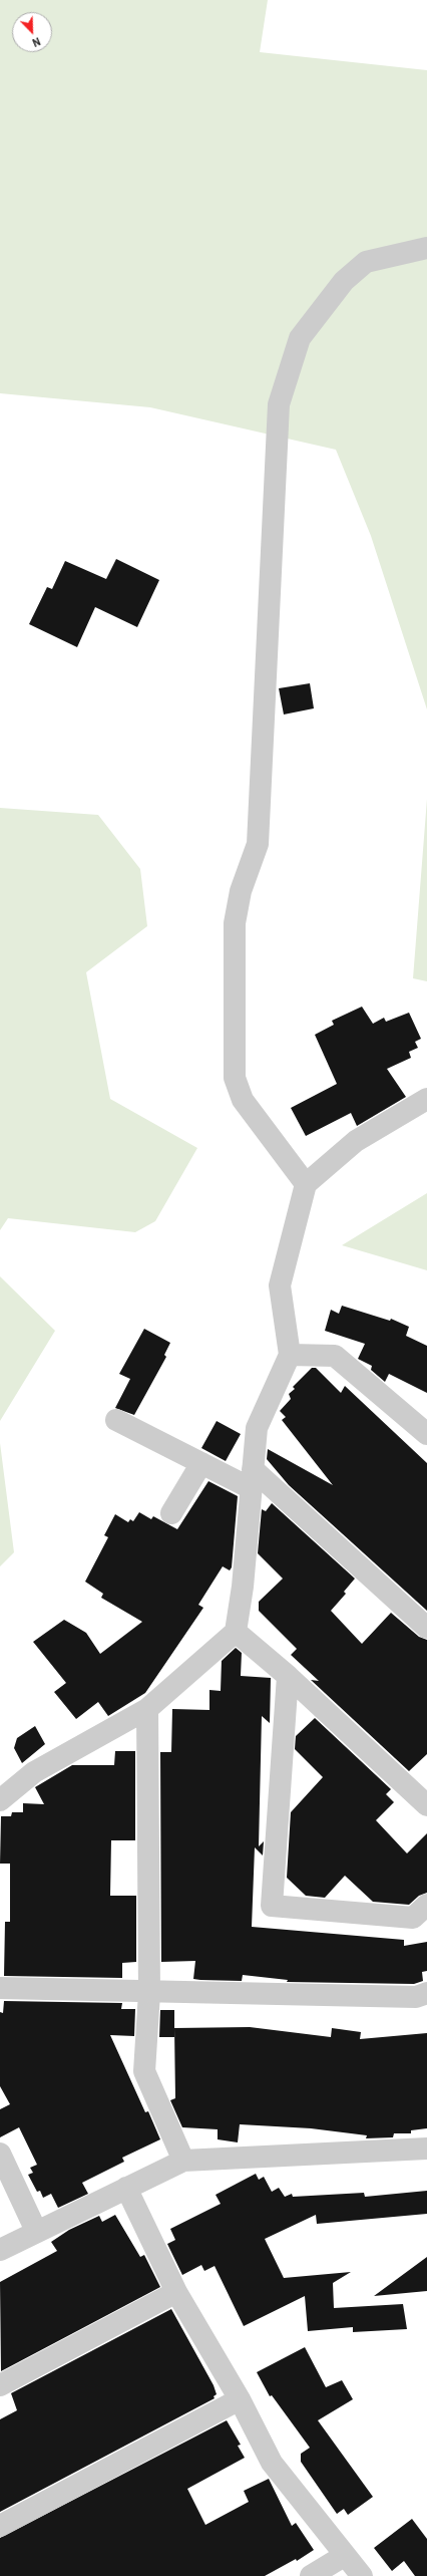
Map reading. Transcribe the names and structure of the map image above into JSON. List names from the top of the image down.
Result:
{
  "north": "bottom right"
}
